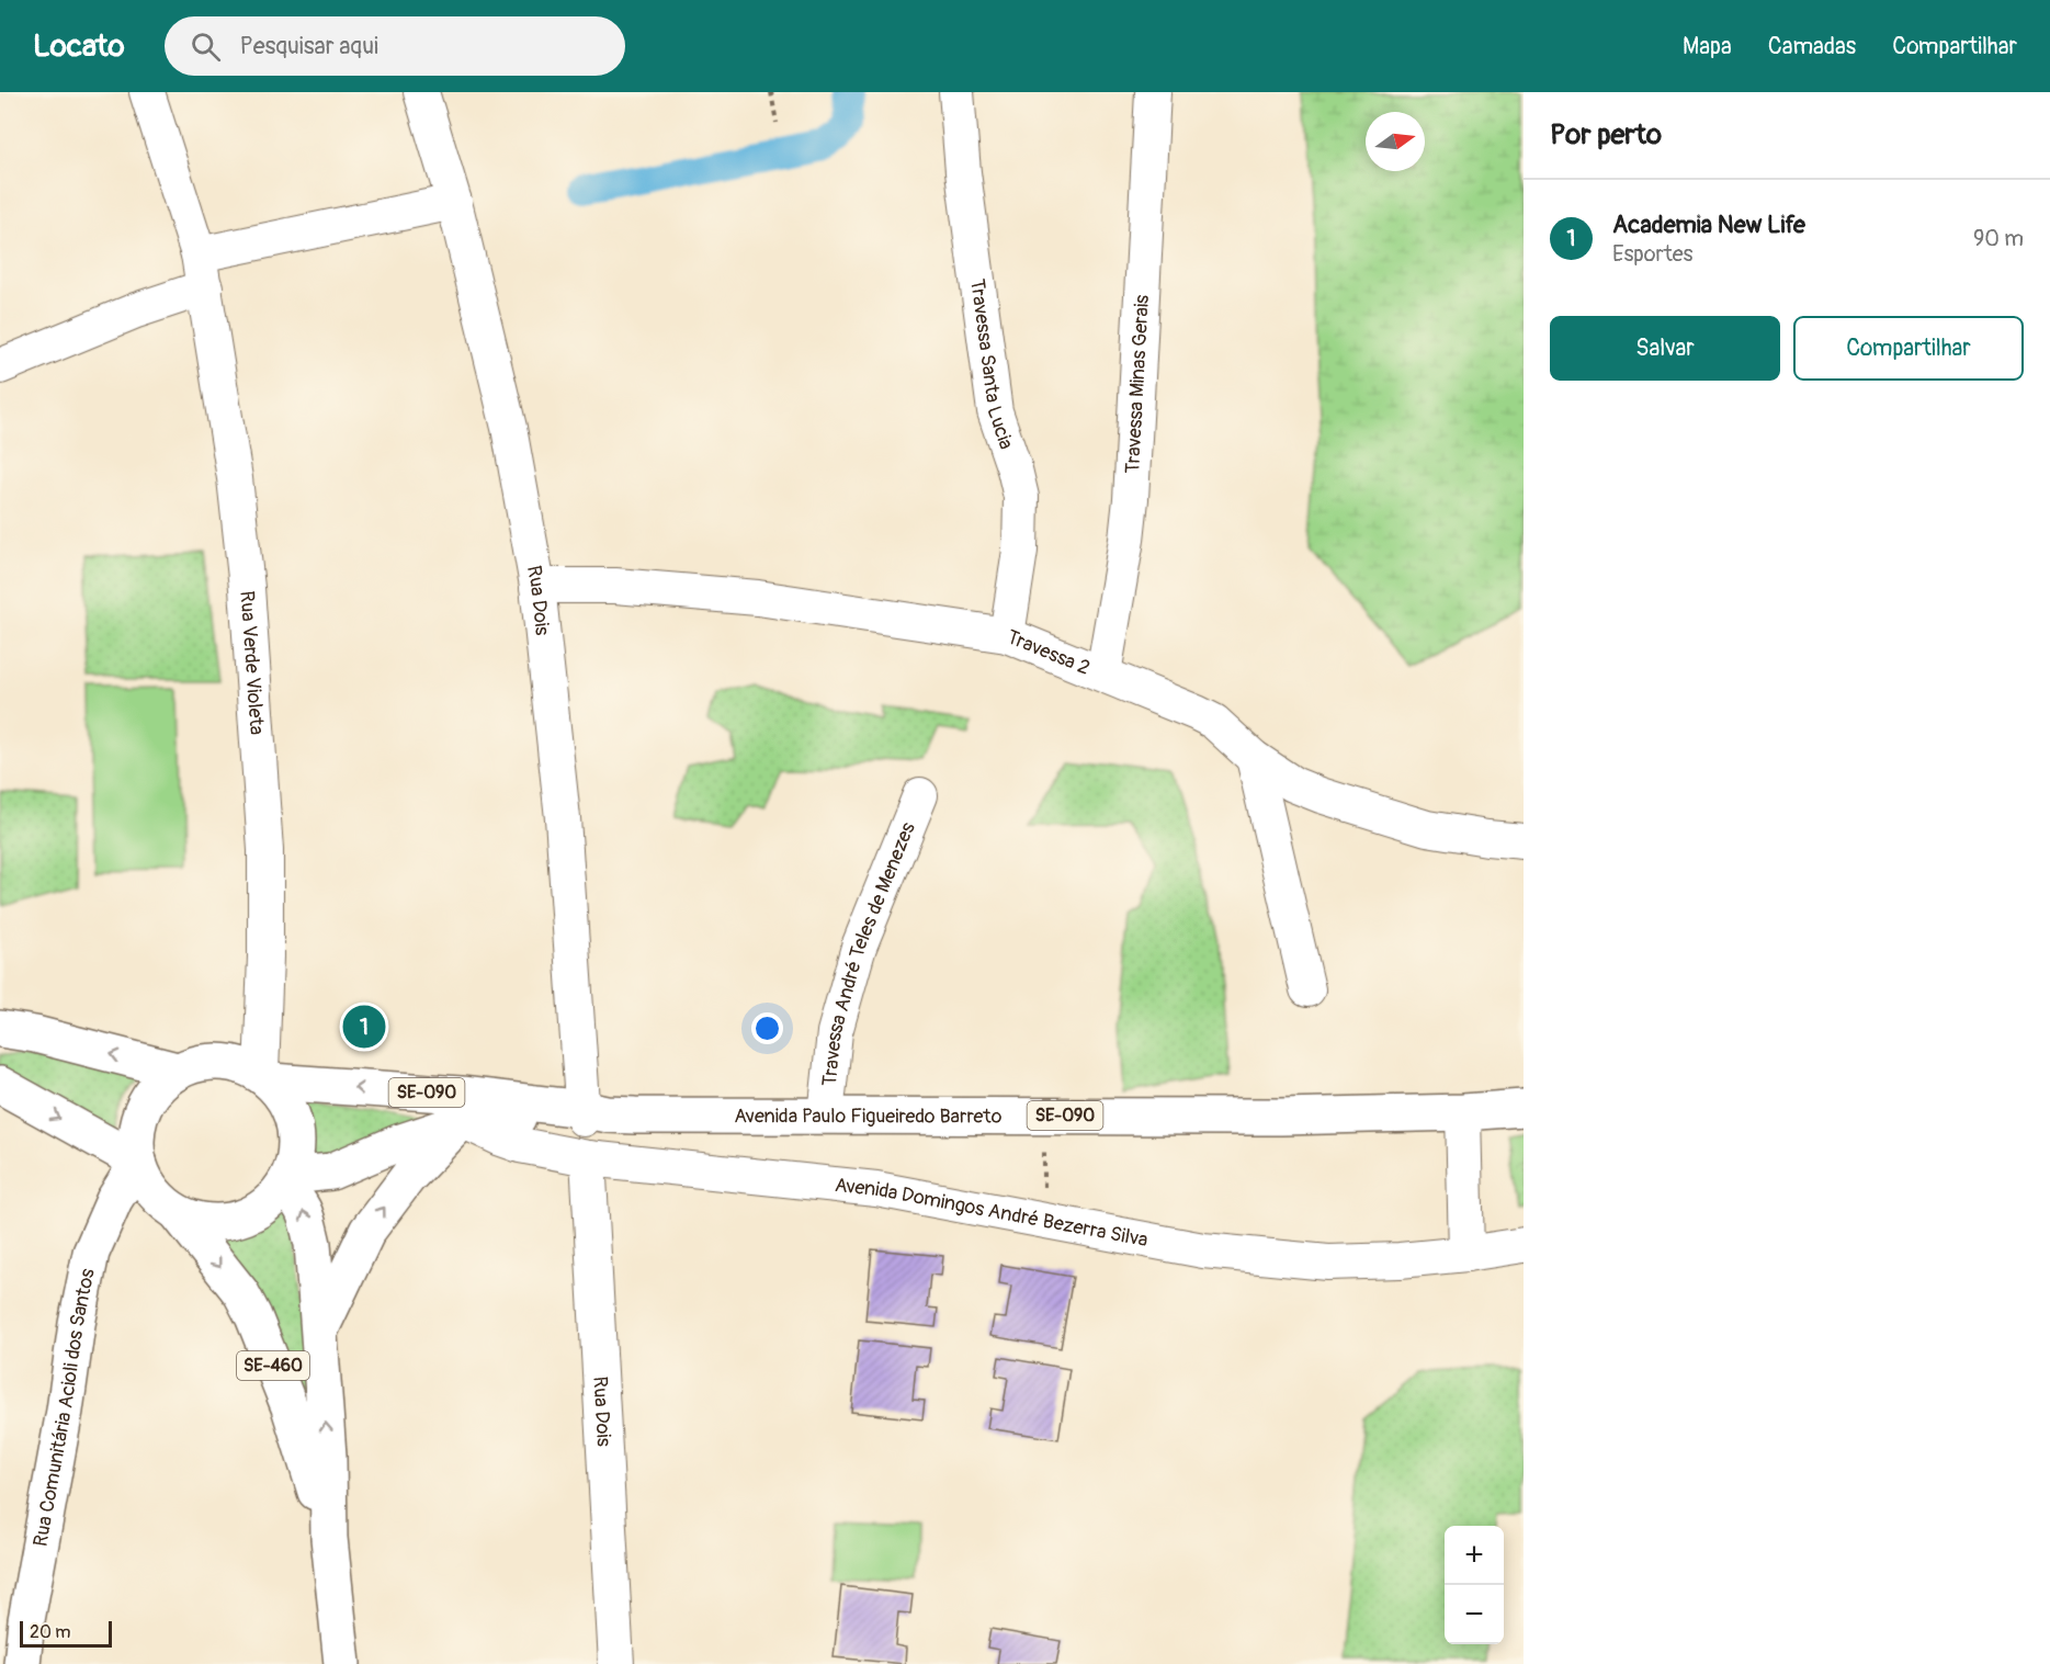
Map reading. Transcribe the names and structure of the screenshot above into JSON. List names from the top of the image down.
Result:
{
  "streets": {
    "main road": [
      "SE-090",
      "Avenida Paulo Figueiredo Barreto",
      "SE-460",
      "Rua Comunitária Acioli dos Santos"
    ],
    "street": [
      "Travessa Santa Lucia",
      "Travessa Minas Gerais",
      "Rua Dois",
      "Travessa 2",
      "Rua Verde Violeta",
      "Travessa André Teles de Menezes",
      "Avenida Domingos André Bezerra Silva"
    ]
  },
  "crossings": [
    ["Travessa Santa Lucia", "Travessa 2"],
    ["Travessa Minas Gerais", "Travessa 2"],
    ["Rua Dois", "Travessa 2"],
    ["Rua Dois", "Avenida Paulo Figueiredo Barreto"],
    ["Rua Dois", "Avenida Domingos André Bezerra Silva"],
    ["Rua Verde Violeta", "Avenida Paulo Figueiredo Barreto"],
    ["Rua Verde Violeta", "SE-460"],
    ["Rua Verde Violeta", "Rua Comunitária Acioli dos Santos"],
    ["Travessa André Teles de Menezes", "Avenida Paulo Figueiredo Barreto"],
    ["Avenida Paulo Figueiredo Barreto", "Avenida Domingos André Bezerra Silva"],
    ["Avenida Paulo Figueiredo Barreto", "SE-460"],
    ["Avenida Paulo Figueiredo Barreto", "Rua Comunitária Acioli dos Santos"],
    ["SE-460", "Rua Comunitária Acioli dos Santos"]
  ],
  "scale_bar": "20 m",
  "north": "right",
  "page": {
    "header": "Locato",
    "search": "Pesquisar aqui",
    "nav": ["Mapa", "Camadas", "Compartilhar"],
    "heading": "Por perto",
    "list": [
      {
        "mark": "1",
        "name": "Academia New Life",
        "note": "Esportes",
        "value": "90 m"
      }
    ],
    "buttons": ["Salvar", "Compartilhar"],
    "pins": "1",
    "map_buttons": ["+", "−"],
    "scale": "20 m"
  }
}
